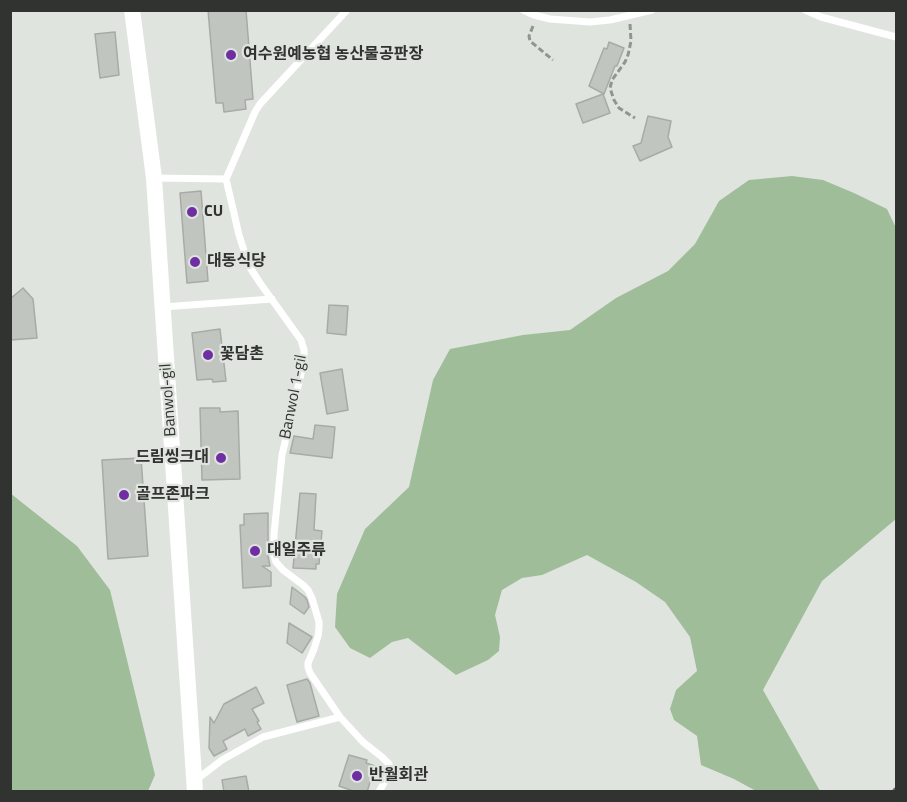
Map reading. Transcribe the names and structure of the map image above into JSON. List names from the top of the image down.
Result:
{
  "streets": {
    "street": ["Banwol-gil"],
    "lane": ["Banwol 1-gil"]
  },
  "places": [
    "여수원예농협 농산물공판장",
    "CU",
    "대동식당",
    "꽃담촌",
    "드림씽크대",
    "골프존파크",
    "대일주류",
    "반월회관"
  ]
}
